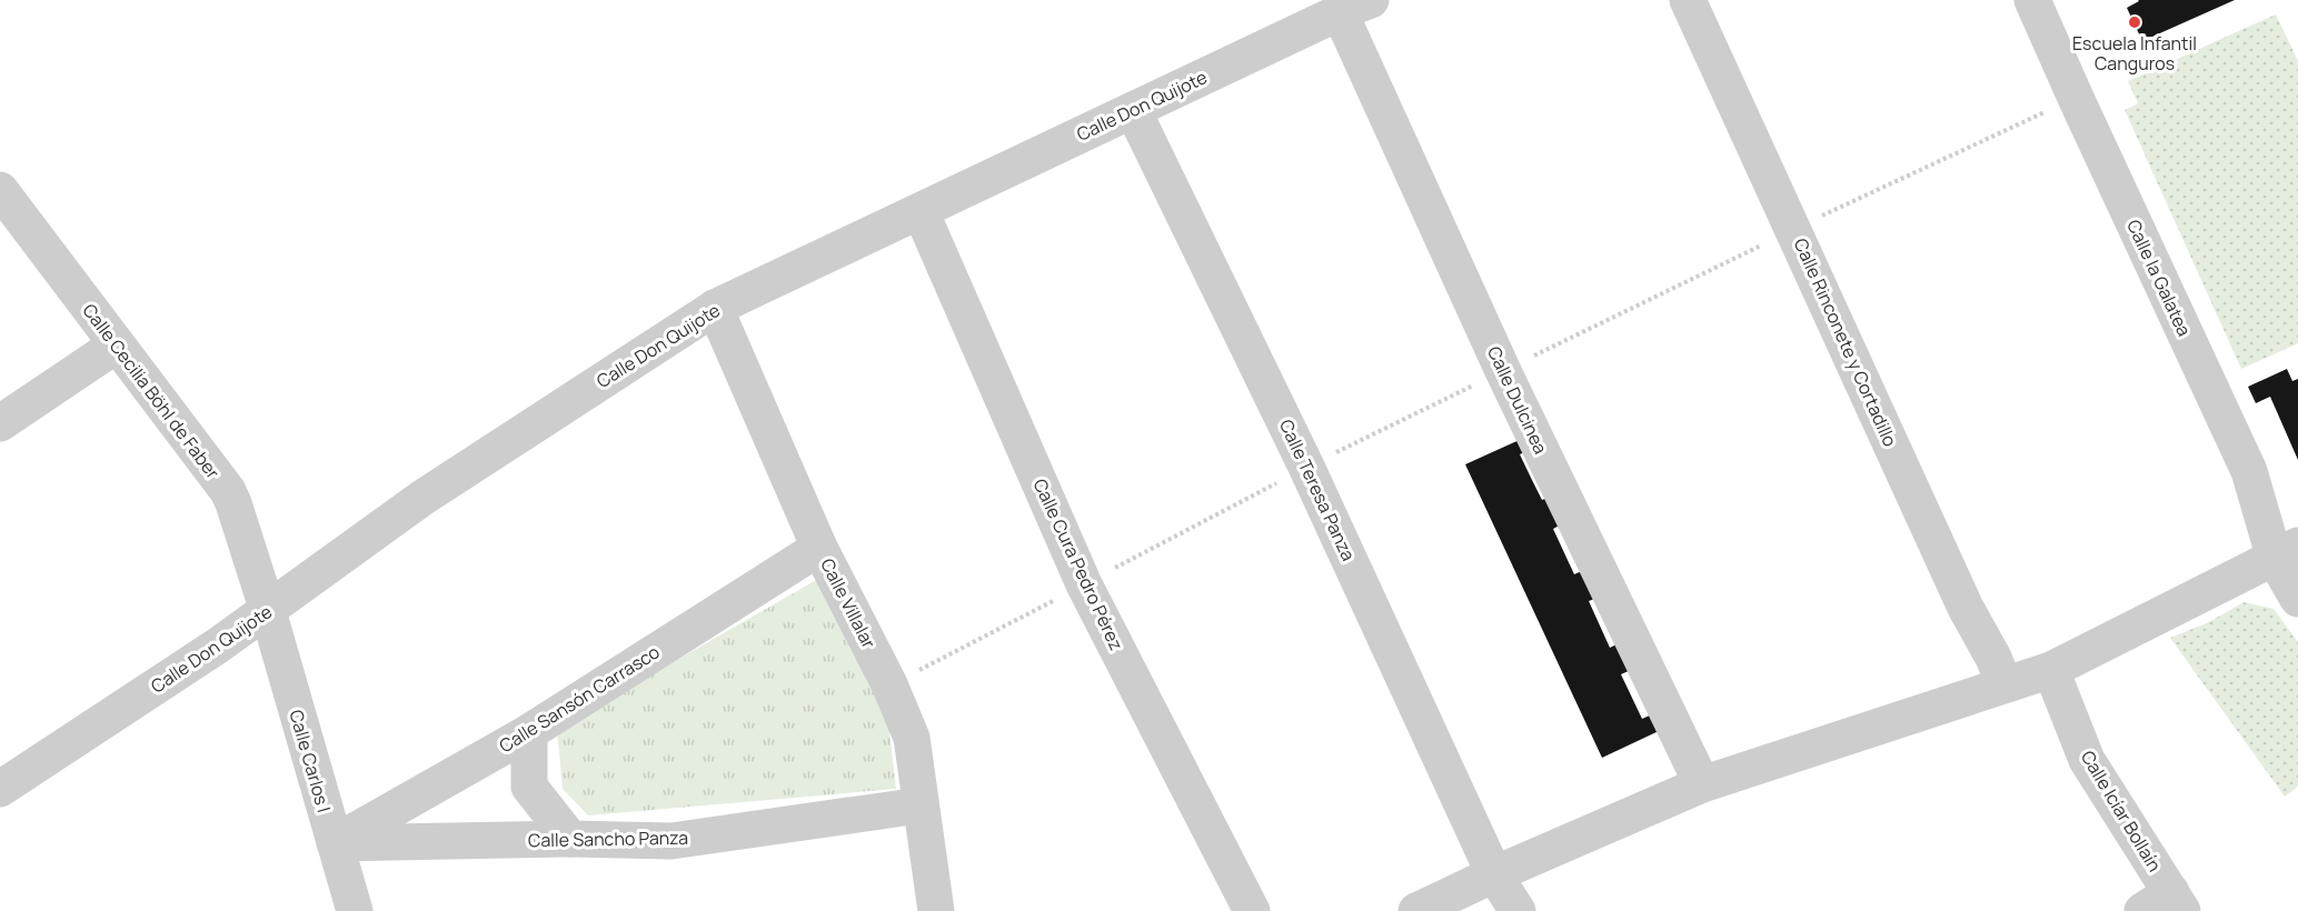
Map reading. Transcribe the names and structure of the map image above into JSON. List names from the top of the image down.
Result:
{
  "streets": {
    "street": [
      "Calle Don Quijote",
      "Calle la Galatea",
      "Calle Rinconete y Cortadillo",
      "Calle Cecilia Böhl de Faber",
      "Calle Dulcinea",
      "Calle Teresa Panza",
      "Calle Cura Pedro Pérez",
      "Calle Villalar",
      "Calle Sansón Carrasco",
      "Calle Carlos I",
      "Calle Icíar Bollaín",
      "Calle Sancho Panza"
    ]
  },
  "crossings": [
    ["Calle Don Quijote", "Calle Cecilia Böhl de Faber"],
    ["Calle Don Quijote", "Calle Dulcinea"],
    ["Calle Don Quijote", "Calle Teresa Panza"],
    ["Calle Don Quijote", "Calle Cura Pedro Pérez"],
    ["Calle Don Quijote", "Calle Villalar"],
    ["Calle Don Quijote", "Calle Carlos I"],
    ["Calle Cecilia Böhl de Faber", "Calle Carlos I"],
    ["Calle Villalar", "Calle Sansón Carrasco"],
    ["Calle Villalar", "Calle Sancho Panza"],
    ["Calle Sansón Carrasco", "Calle Carlos I"],
    ["Calle Sansón Carrasco", "Calle Sancho Panza"],
    ["Calle Carlos I", "Calle Sancho Panza"]
  ],
  "places": ["Escuela Infantil Canguros"]
}
